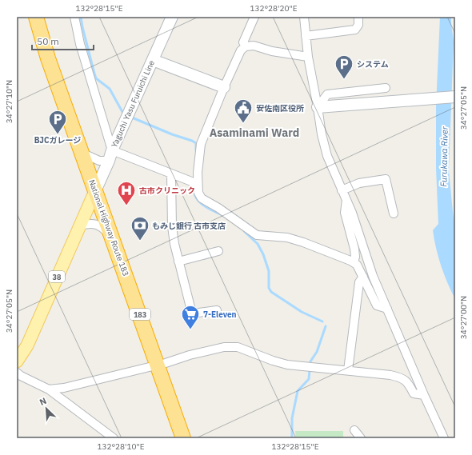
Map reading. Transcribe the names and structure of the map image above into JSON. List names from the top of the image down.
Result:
{
  "streets": {
    "highway": ["National Highway Route 183", "183"],
    "main road": ["38"],
    "street": ["Yaguchi Yasu Furuichi Line"]
  },
  "crossings": [
    ["Yaguchi Yasu Furuichi Line", "National Highway Route 183"],
    ["Yaguchi Yasu Furuichi Line", "38"],
    ["National Highway Route 183", "38"]
  ],
  "districts": ["Asaminami Ward"],
  "water": ["Furukawa River"],
  "places": {
    "parking": ["システム", "BJCガレージ"],
    "public building": ["安佐南区役所"],
    "hospital": ["古市クリニック"],
    "bank": ["もみじ銀行 古市支店"],
    "supermarket": ["7-Eleven"]
  },
  "scale_bar": "50 m",
  "north": "top left",
  "coordinates": [
    "132°28'15\"E",
    "132°28'20\"E",
    "34°27'10\"N",
    "34°27'05\"N",
    "34°27'00\"N",
    "132°28'10\"E"
  ]
}
